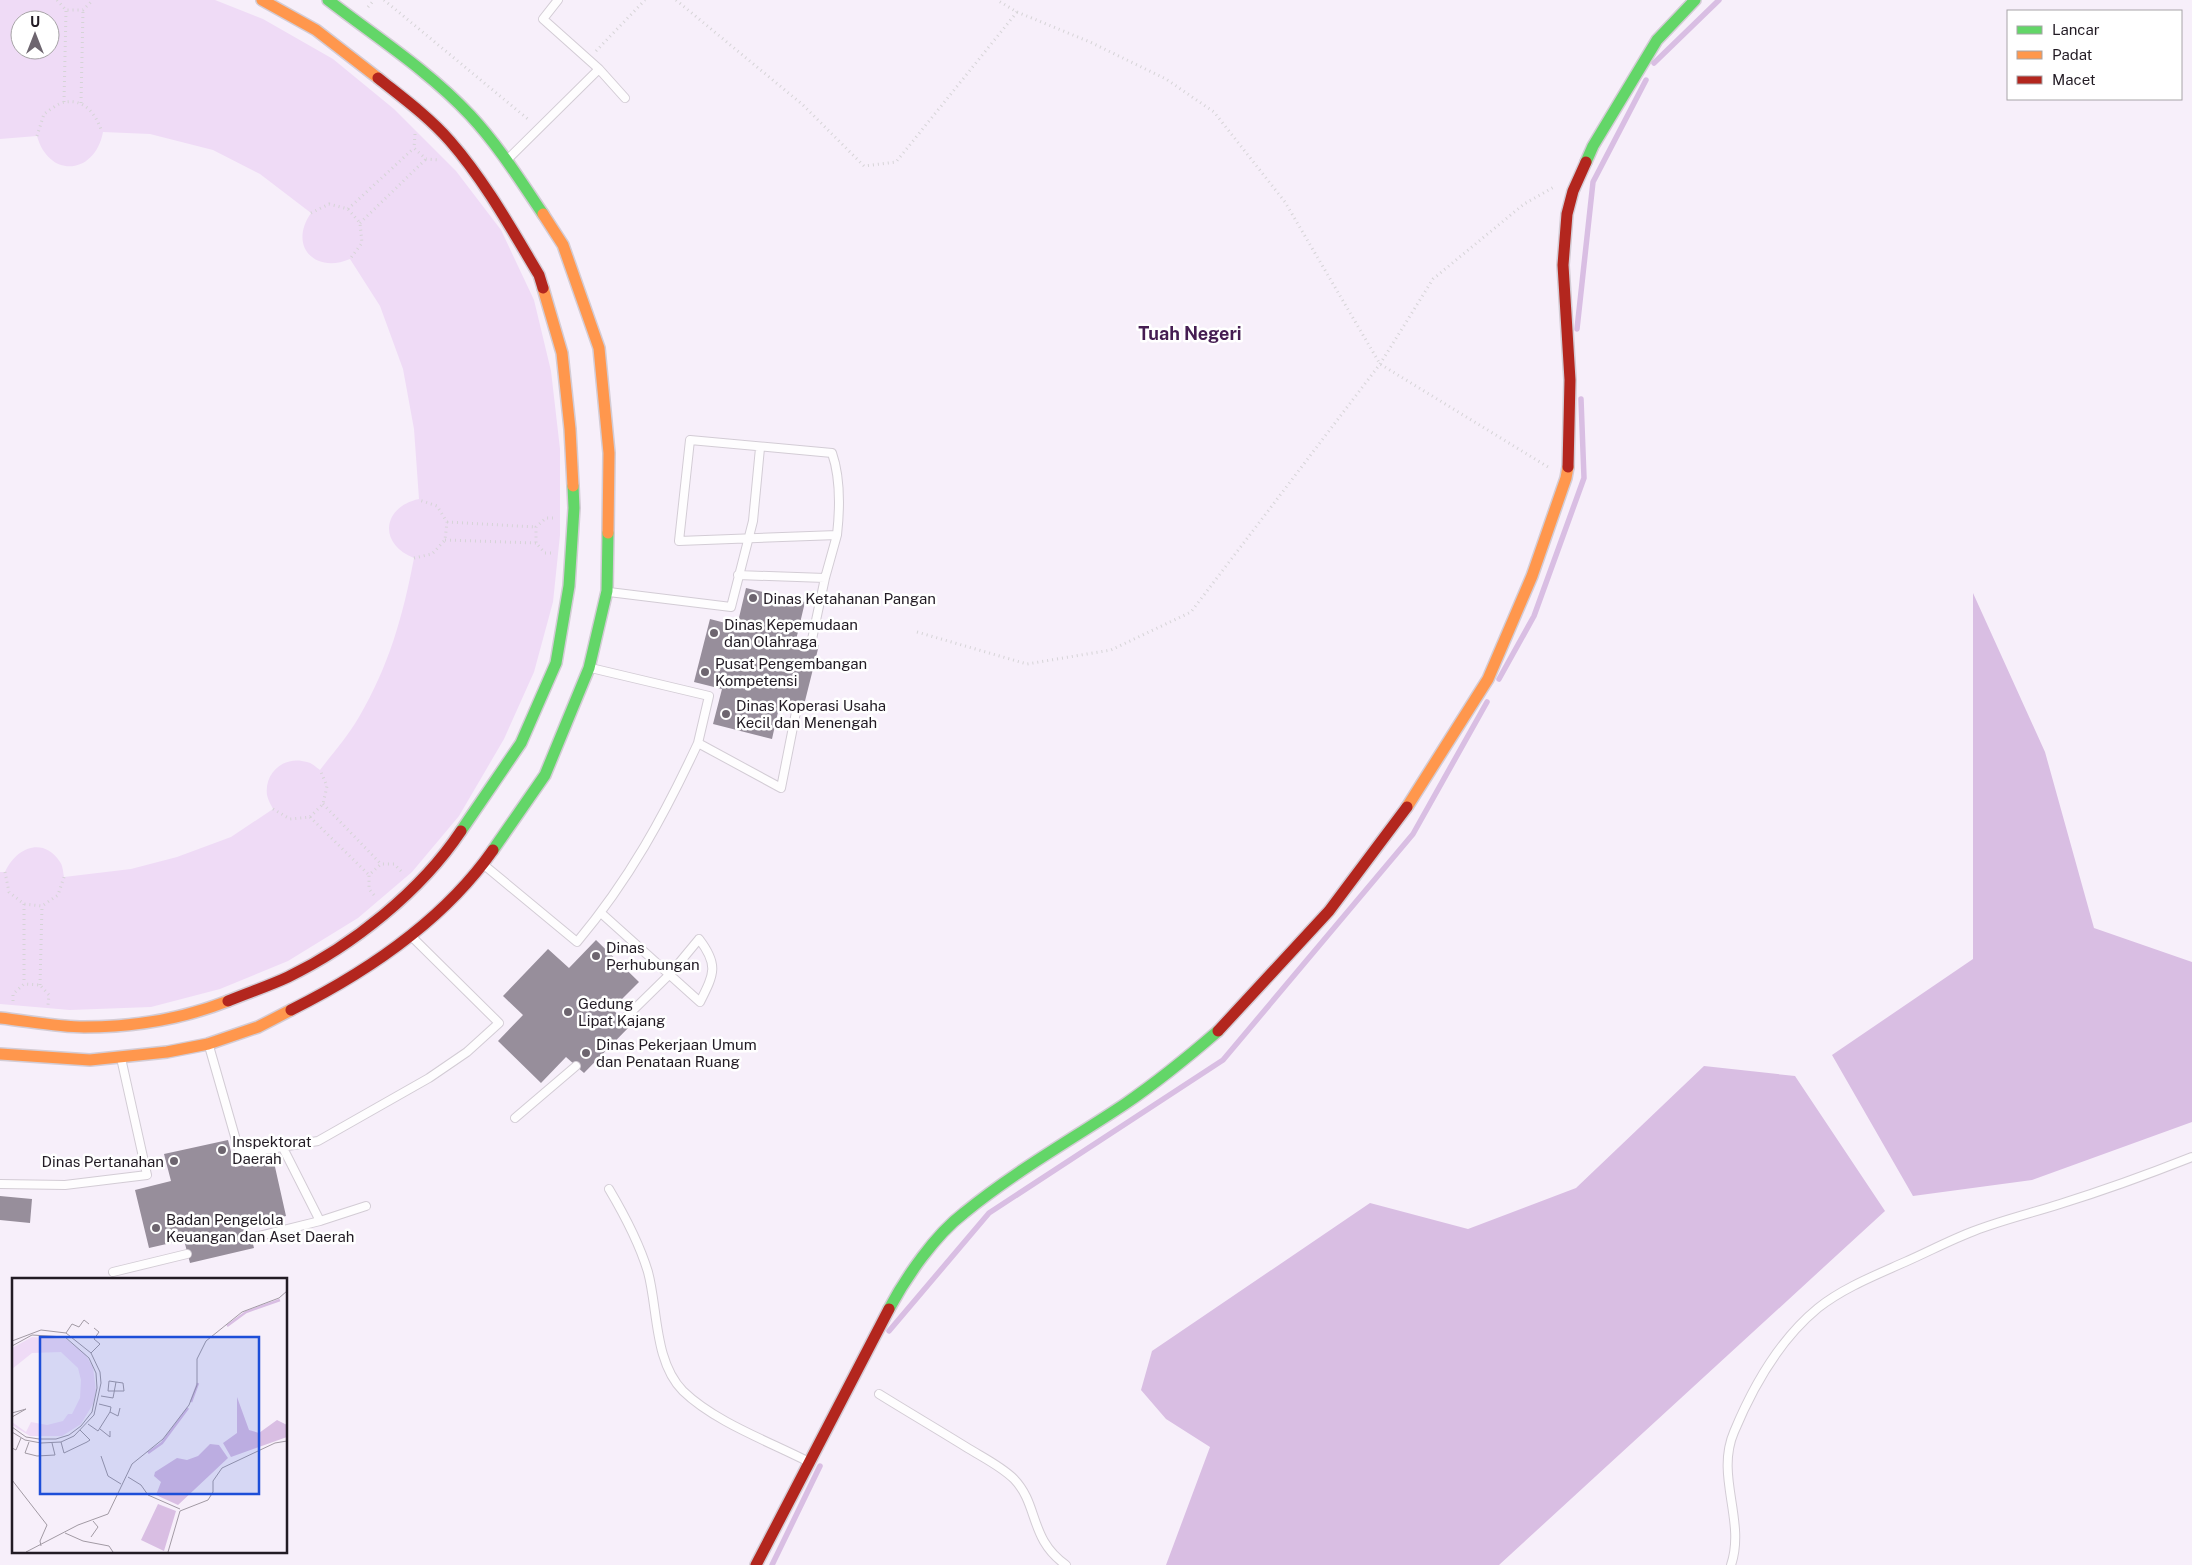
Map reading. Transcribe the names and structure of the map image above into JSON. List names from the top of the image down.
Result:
{
  "districts": ["Tuah Negeri"],
  "places": [
    "Dinas Ketahanan Pangan",
    "Dinas Kepemudaan dan Olahraga",
    "Pusat Pengembangan Kompetensi",
    "Dinas Koperasi Usaha Kecil dan Menengah",
    "Dinas Perhubungan",
    "Gedung Lipat Kajang",
    "Dinas Pekerjaan Umum dan Penataan Ruang",
    "Inspektorat Daerah",
    "Dinas Pertanahan",
    "Badan Pengelola Keuangan dan Aset Daerah"
  ],
  "legend": ["Lancar", "Padat", "Macet"],
  "north": "top"
}
